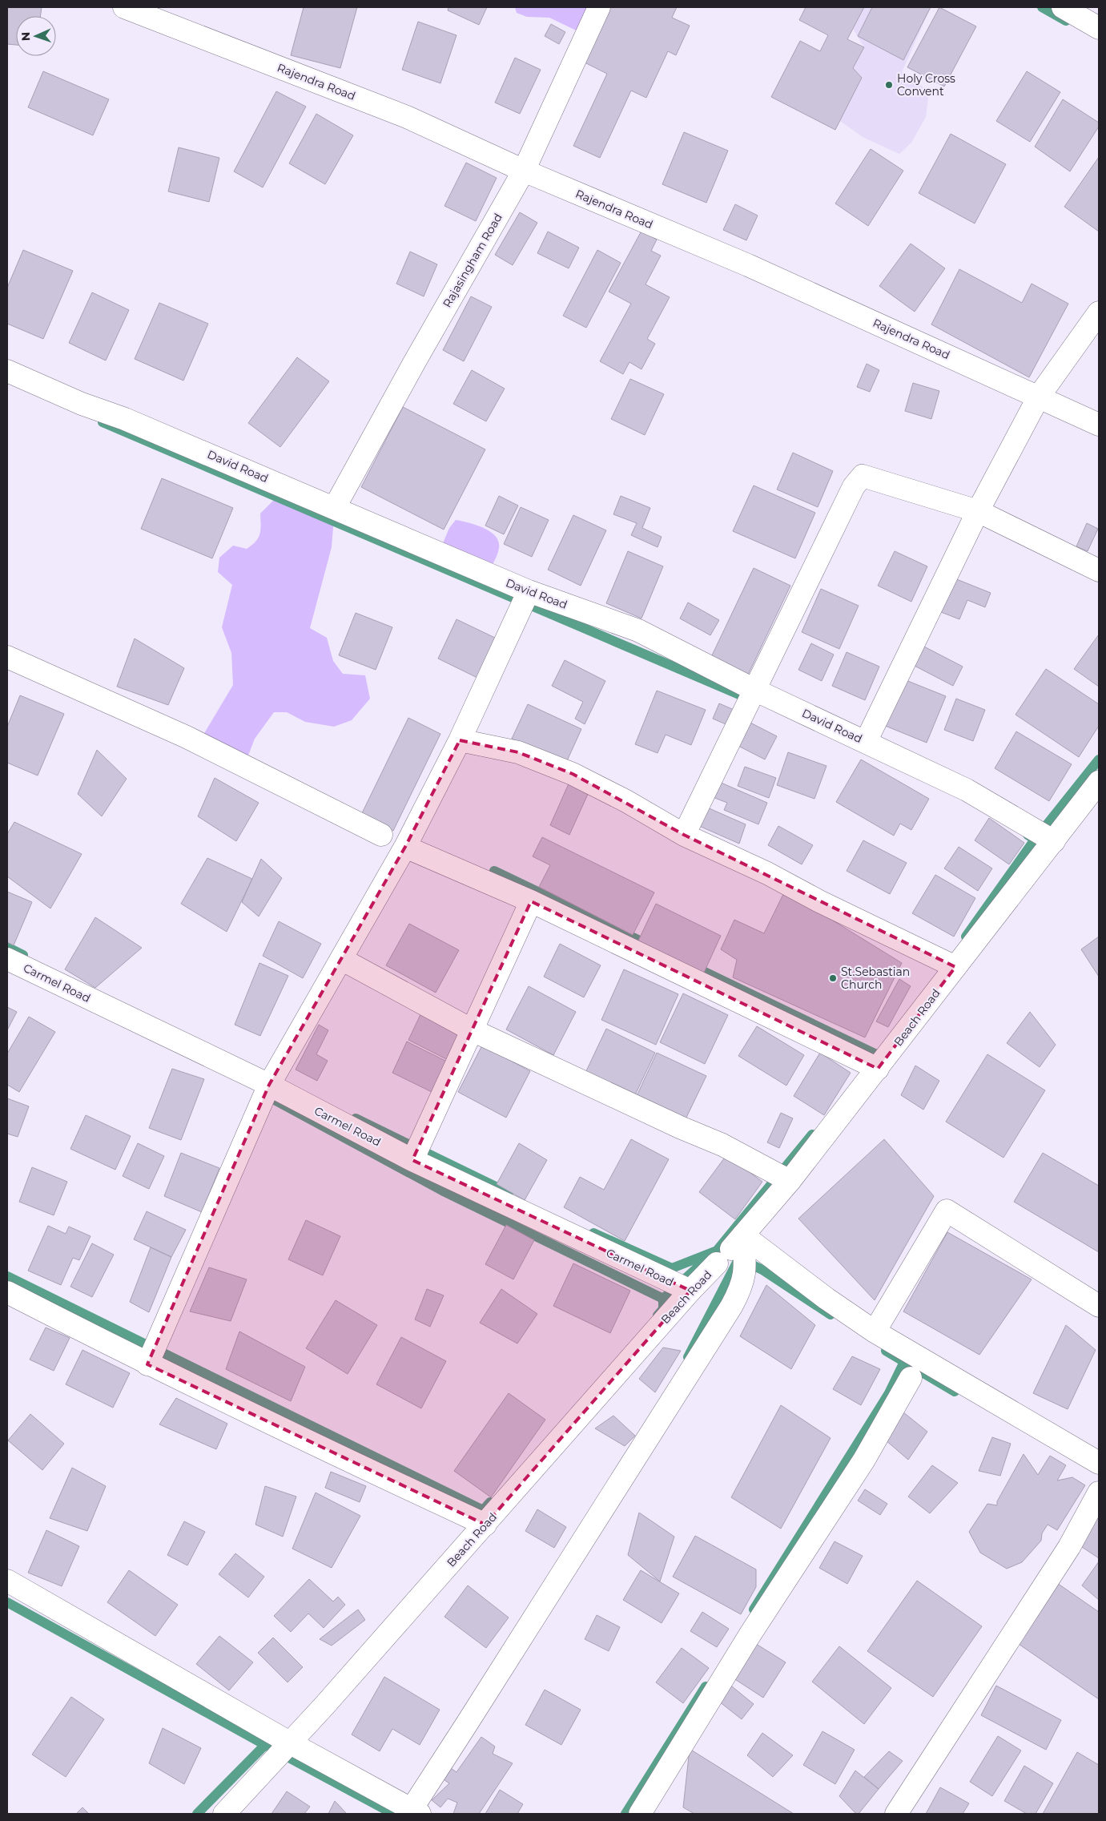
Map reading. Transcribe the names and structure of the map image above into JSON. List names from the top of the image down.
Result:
{
  "streets": {
    "street": [
      "Rajendra Road",
      "Rajasingham Road",
      "David Road",
      "Carmel Road",
      "Beach Road"
    ]
  },
  "crossings": [
    ["Rajendra Road", "Rajasingham Road"],
    ["Rajasingham Road", "David Road"],
    ["David Road", "Beach Road"],
    ["Carmel Road", "Beach Road"]
  ],
  "places": ["Holy Cross Convent", "St.Sebastian Church"],
  "north": "left"
}
